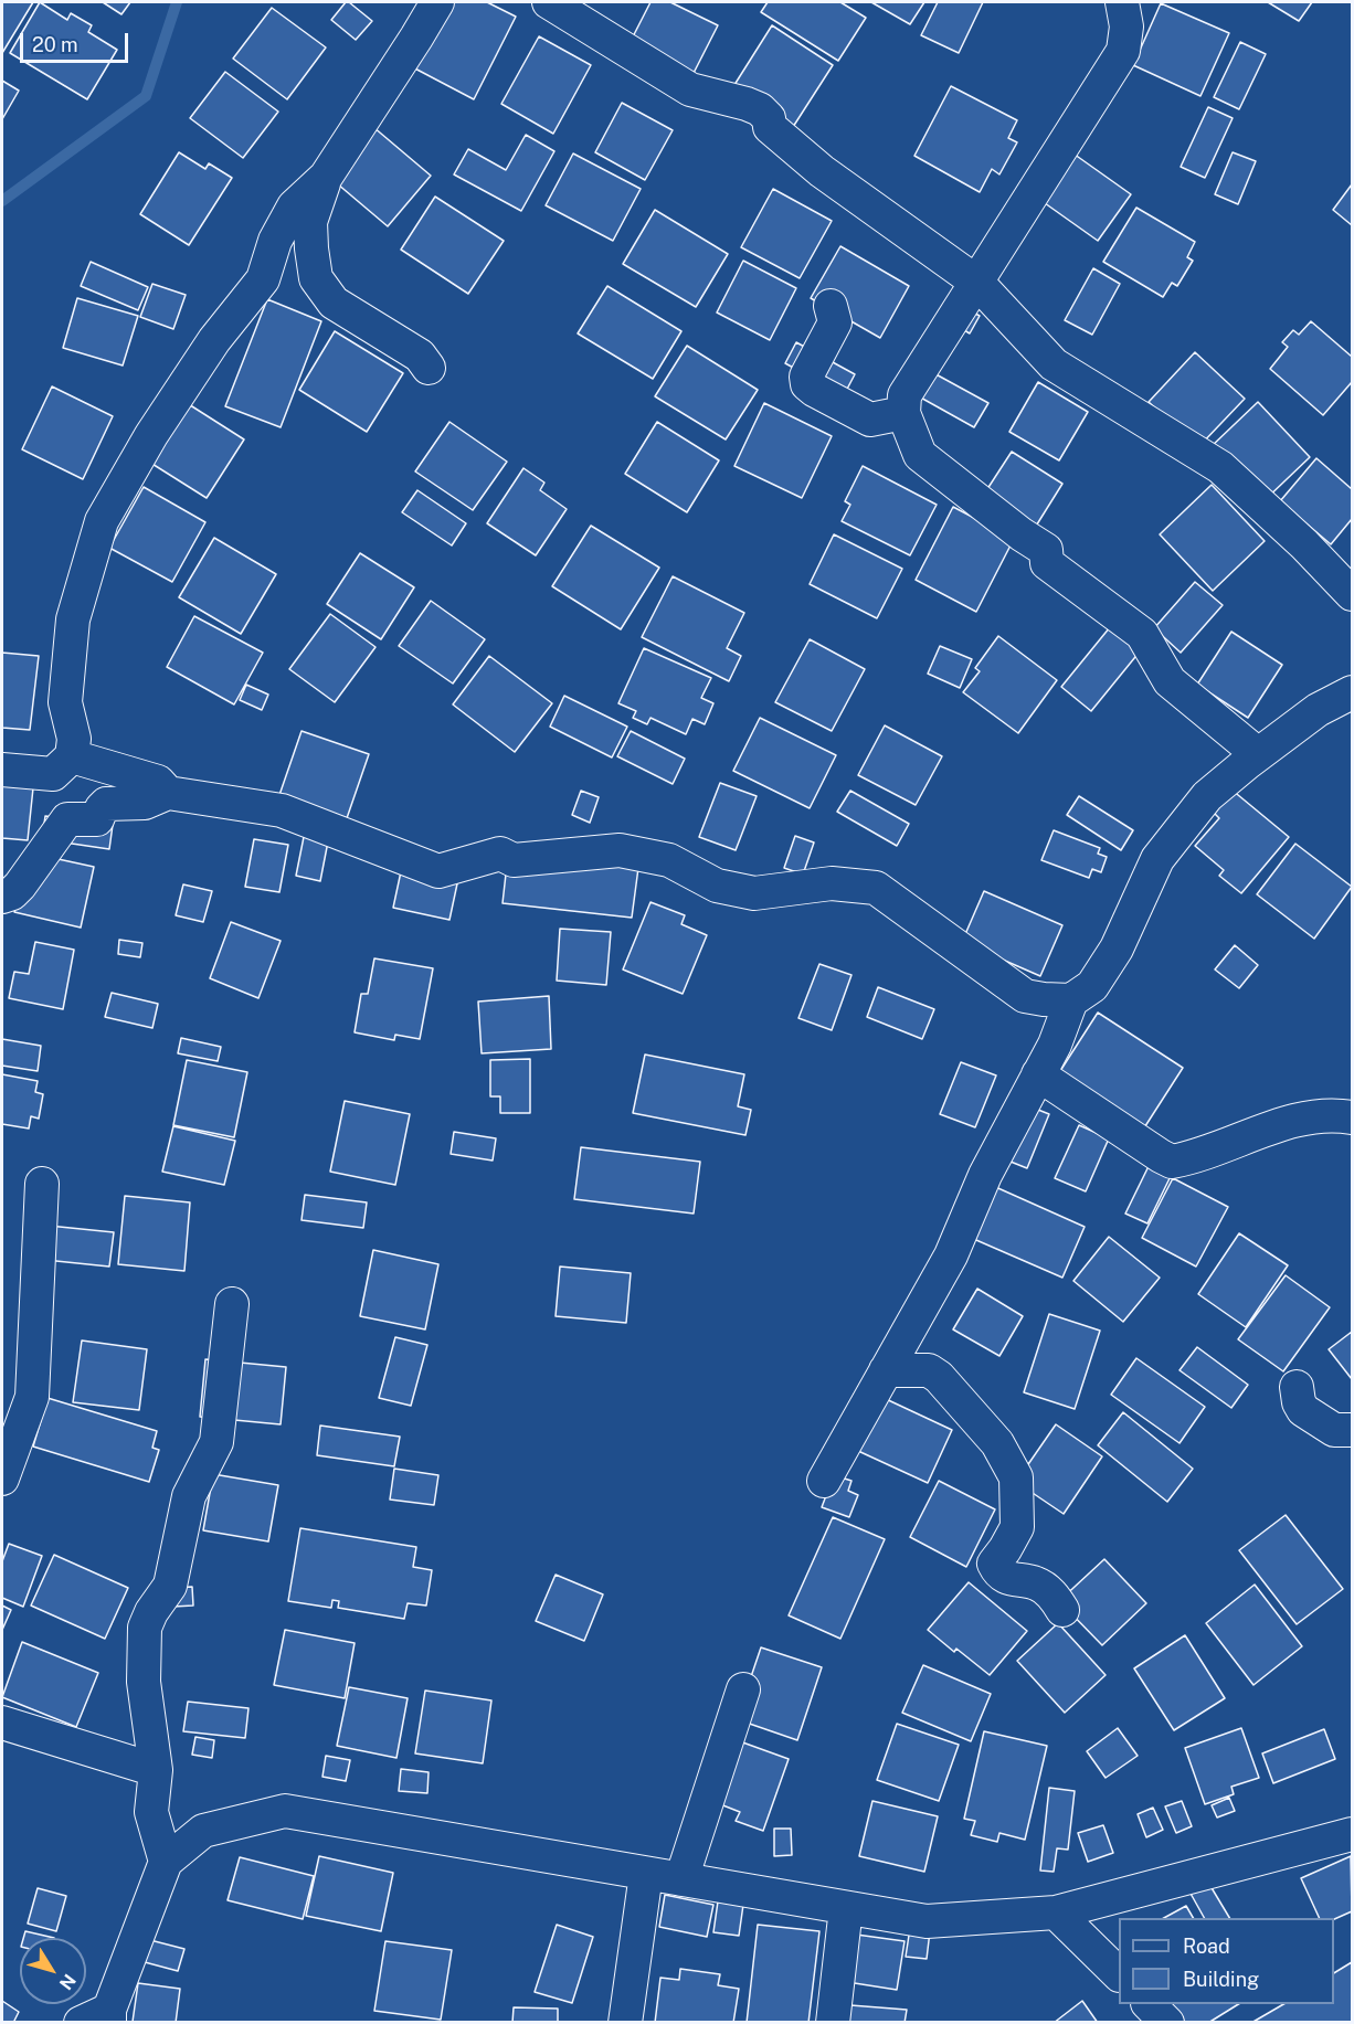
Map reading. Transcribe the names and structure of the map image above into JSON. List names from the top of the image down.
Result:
{
  "legend": ["Road", "Building"],
  "scale_bar": "20 m",
  "north": "bottom right"
}
